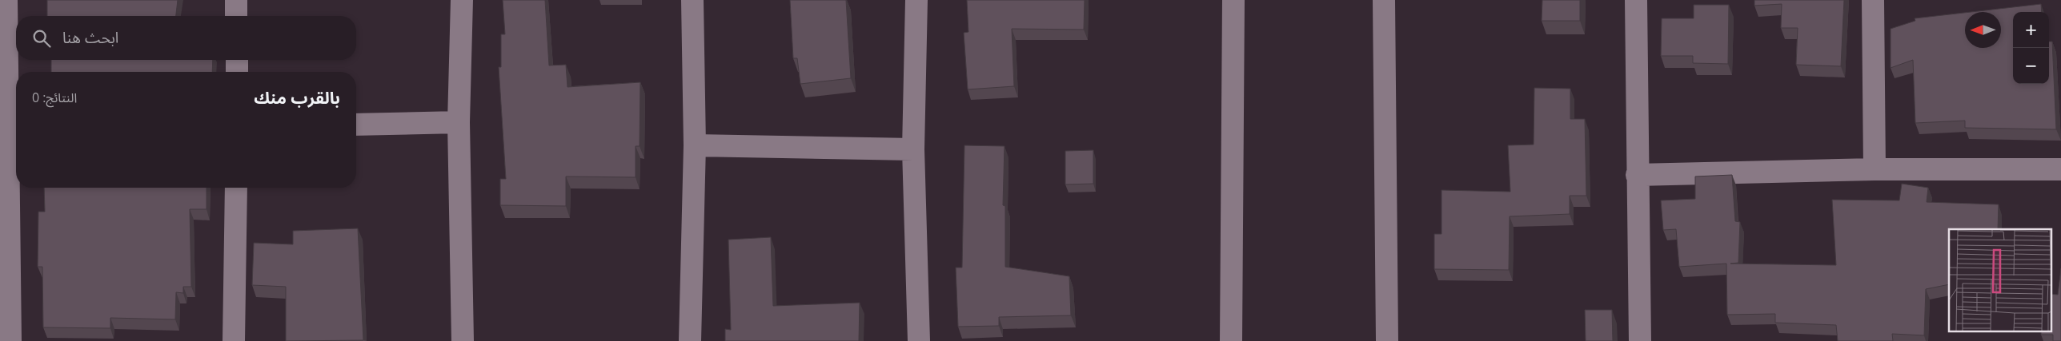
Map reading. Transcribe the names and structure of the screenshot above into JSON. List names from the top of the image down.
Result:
{
  "north": "left",
  "page": {
    "map_buttons": ["+", "−"],
    "search": "ابحث هنا",
    "heading": ["بالقرب منك", "النتائج: 0"]
  }
}
